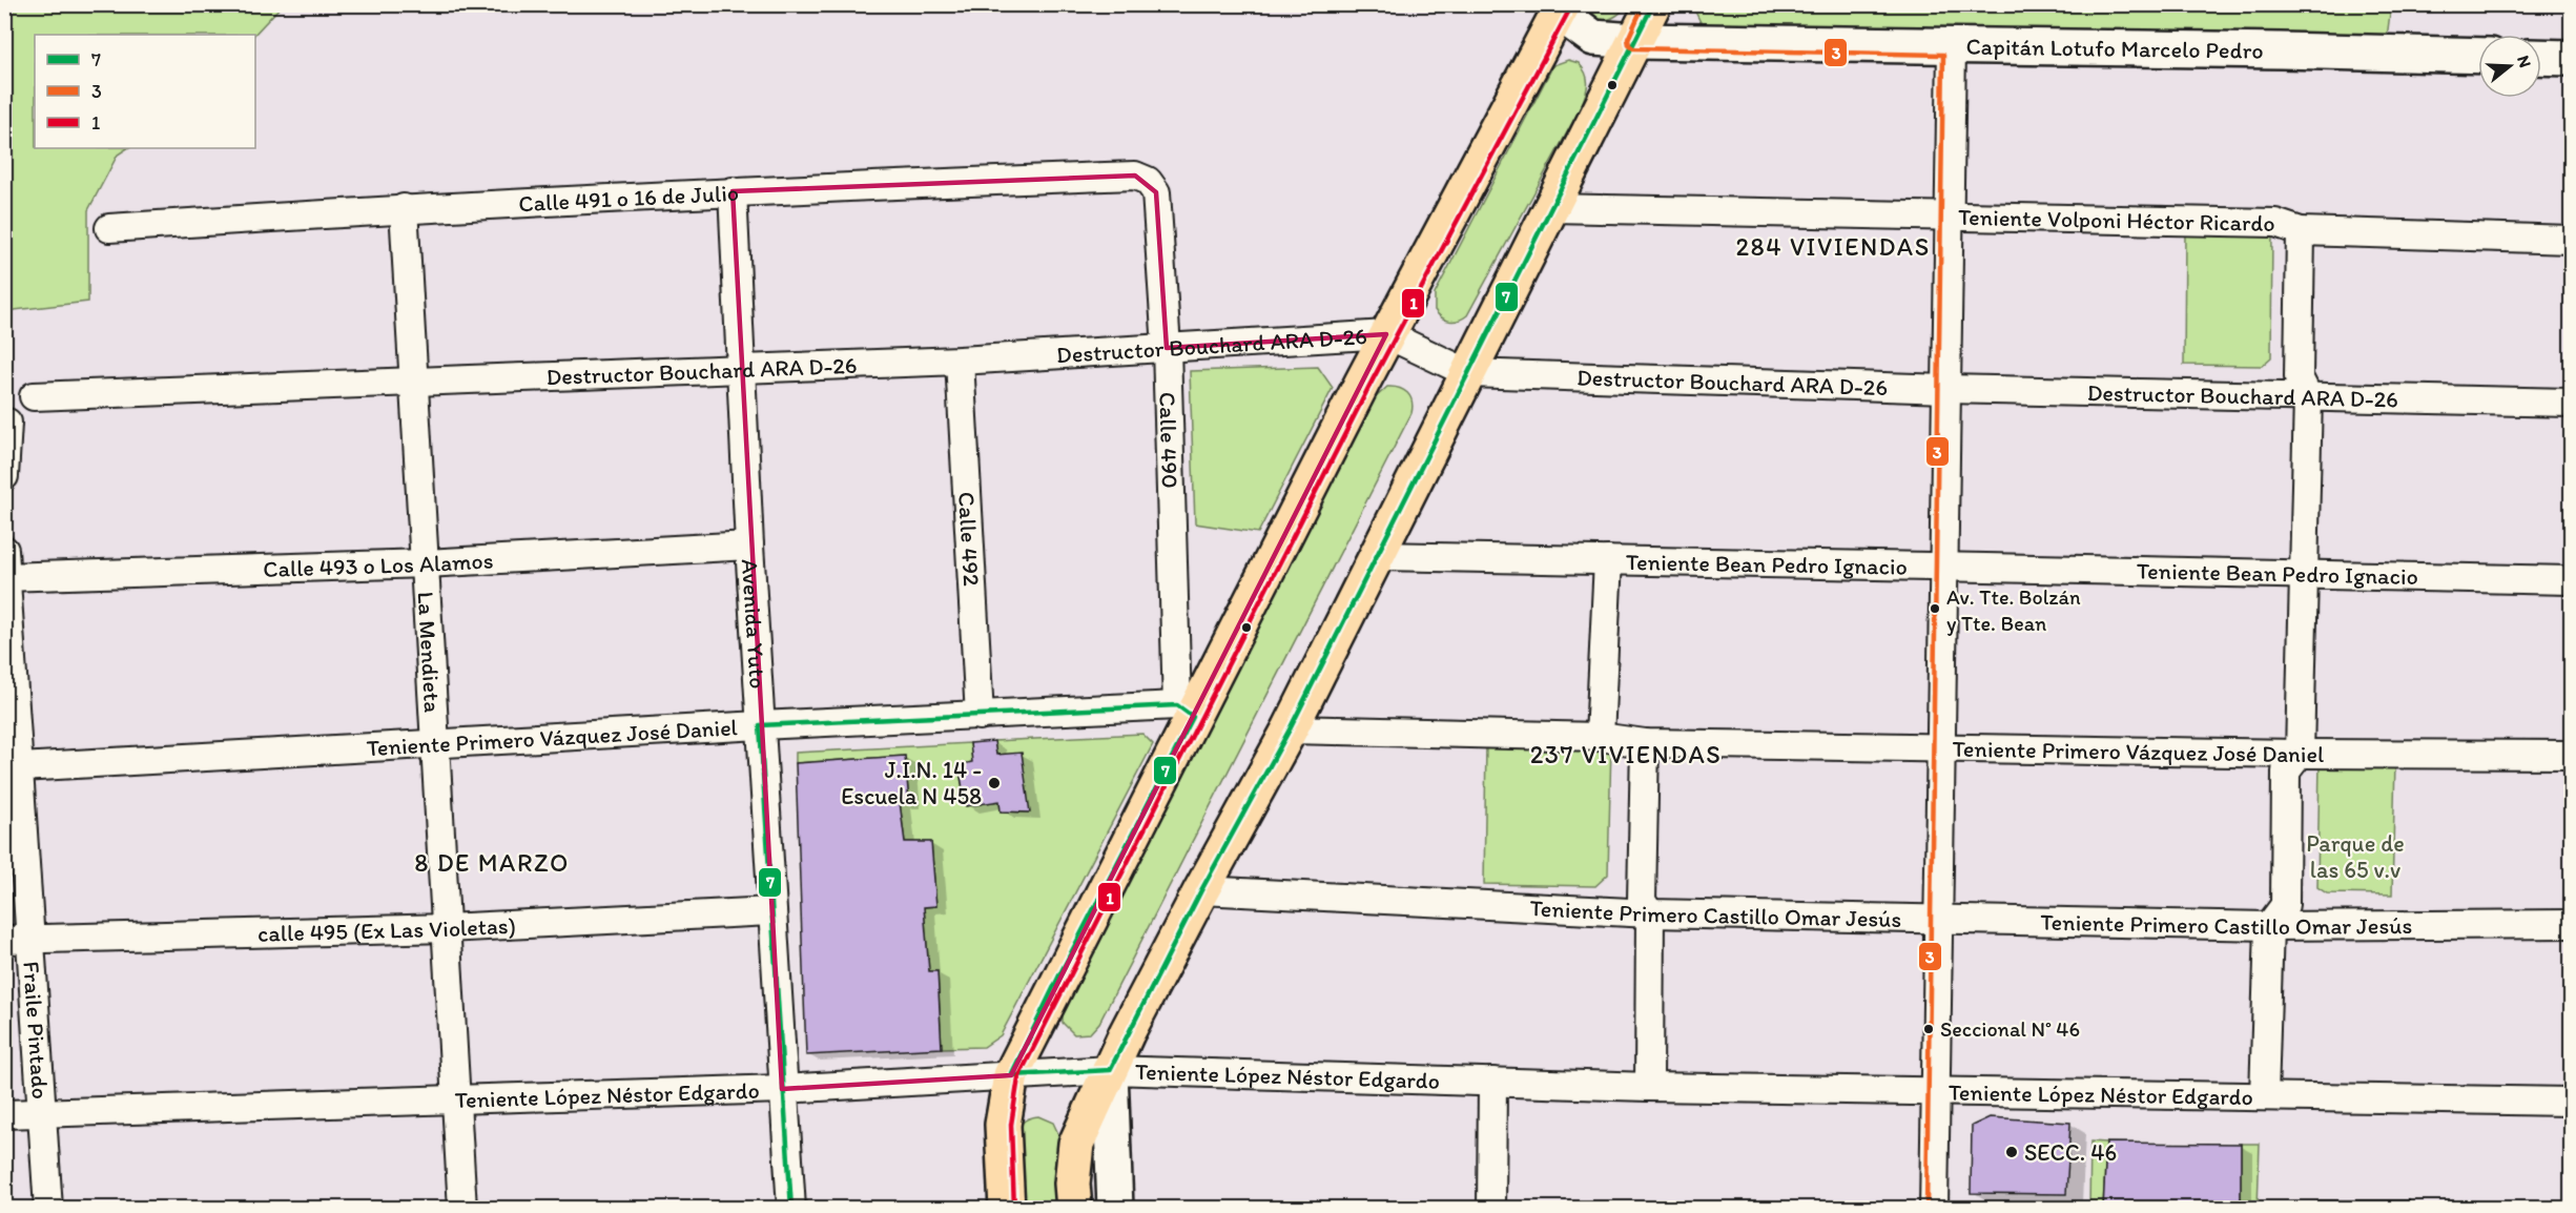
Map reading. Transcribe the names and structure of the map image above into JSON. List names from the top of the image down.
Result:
{
  "streets": {
    "street": [
      "Capitán Lotufo Marcelo Pedro",
      "Calle 491 o 16 de Julio",
      "Teniente Volponi Héctor Ricardo",
      "Destructor Bouchard ARA D-26",
      "Calle 490",
      "Calle 492",
      "Calle 493 o Los Alamos",
      "Teniente Bean Pedro Ignacio",
      "Avenida Yuto",
      "La Mendieta",
      "Teniente Primero Vázquez José Daniel",
      "Teniente Primero Castillo Omar Jesús",
      "calle 495 (Ex Las Violetas)",
      "Fraile Pintado",
      "Teniente López Néstor Edgardo"
    ]
  },
  "crossings": [
    ["Calle 491 o 16 de Julio", "Calle 490"],
    ["Calle 491 o 16 de Julio", "Avenida Yuto"],
    ["Calle 491 o 16 de Julio", "La Mendieta"],
    ["Destructor Bouchard ARA D-26", "Calle 490"],
    ["Destructor Bouchard ARA D-26", "Calle 492"],
    ["Destructor Bouchard ARA D-26", "Avenida Yuto"],
    ["Destructor Bouchard ARA D-26", "La Mendieta"],
    ["Calle 490", "Teniente Primero Vázquez José Daniel"],
    ["Calle 492", "Teniente Primero Vázquez José Daniel"],
    ["Calle 493 o Los Alamos", "Avenida Yuto"],
    ["Calle 493 o Los Alamos", "La Mendieta"],
    ["Calle 493 o Los Alamos", "Fraile Pintado"],
    ["Avenida Yuto", "Teniente Primero Vázquez José Daniel"],
    ["Avenida Yuto", "calle 495 (Ex Las Violetas)"],
    ["Avenida Yuto", "Teniente López Néstor Edgardo"],
    ["La Mendieta", "Teniente Primero Vázquez José Daniel"],
    ["La Mendieta", "calle 495 (Ex Las Violetas)"],
    ["La Mendieta", "Teniente López Néstor Edgardo"],
    ["Teniente Primero Vázquez José Daniel", "Fraile Pintado"],
    ["calle 495 (Ex Las Violetas)", "Fraile Pintado"],
    ["Fraile Pintado", "Teniente López Néstor Edgardo"]
  ],
  "districts": ["284 VIVIENDAS", "237 VIVIENDAS", "8 DE MARZO"],
  "parks": ["Parque de las 65 v.v"],
  "places": [
    "Av. Tte. Bolzán y Tte. Bean",
    "J.I.N. 14 - Escuela N 458",
    "Seccional N° 46",
    "SECC. 46"
  ],
  "lines": ["transit line 7", "transit line 3", "transit line 1"],
  "legend": ["7", "3", "1"],
  "north": "right"
}
